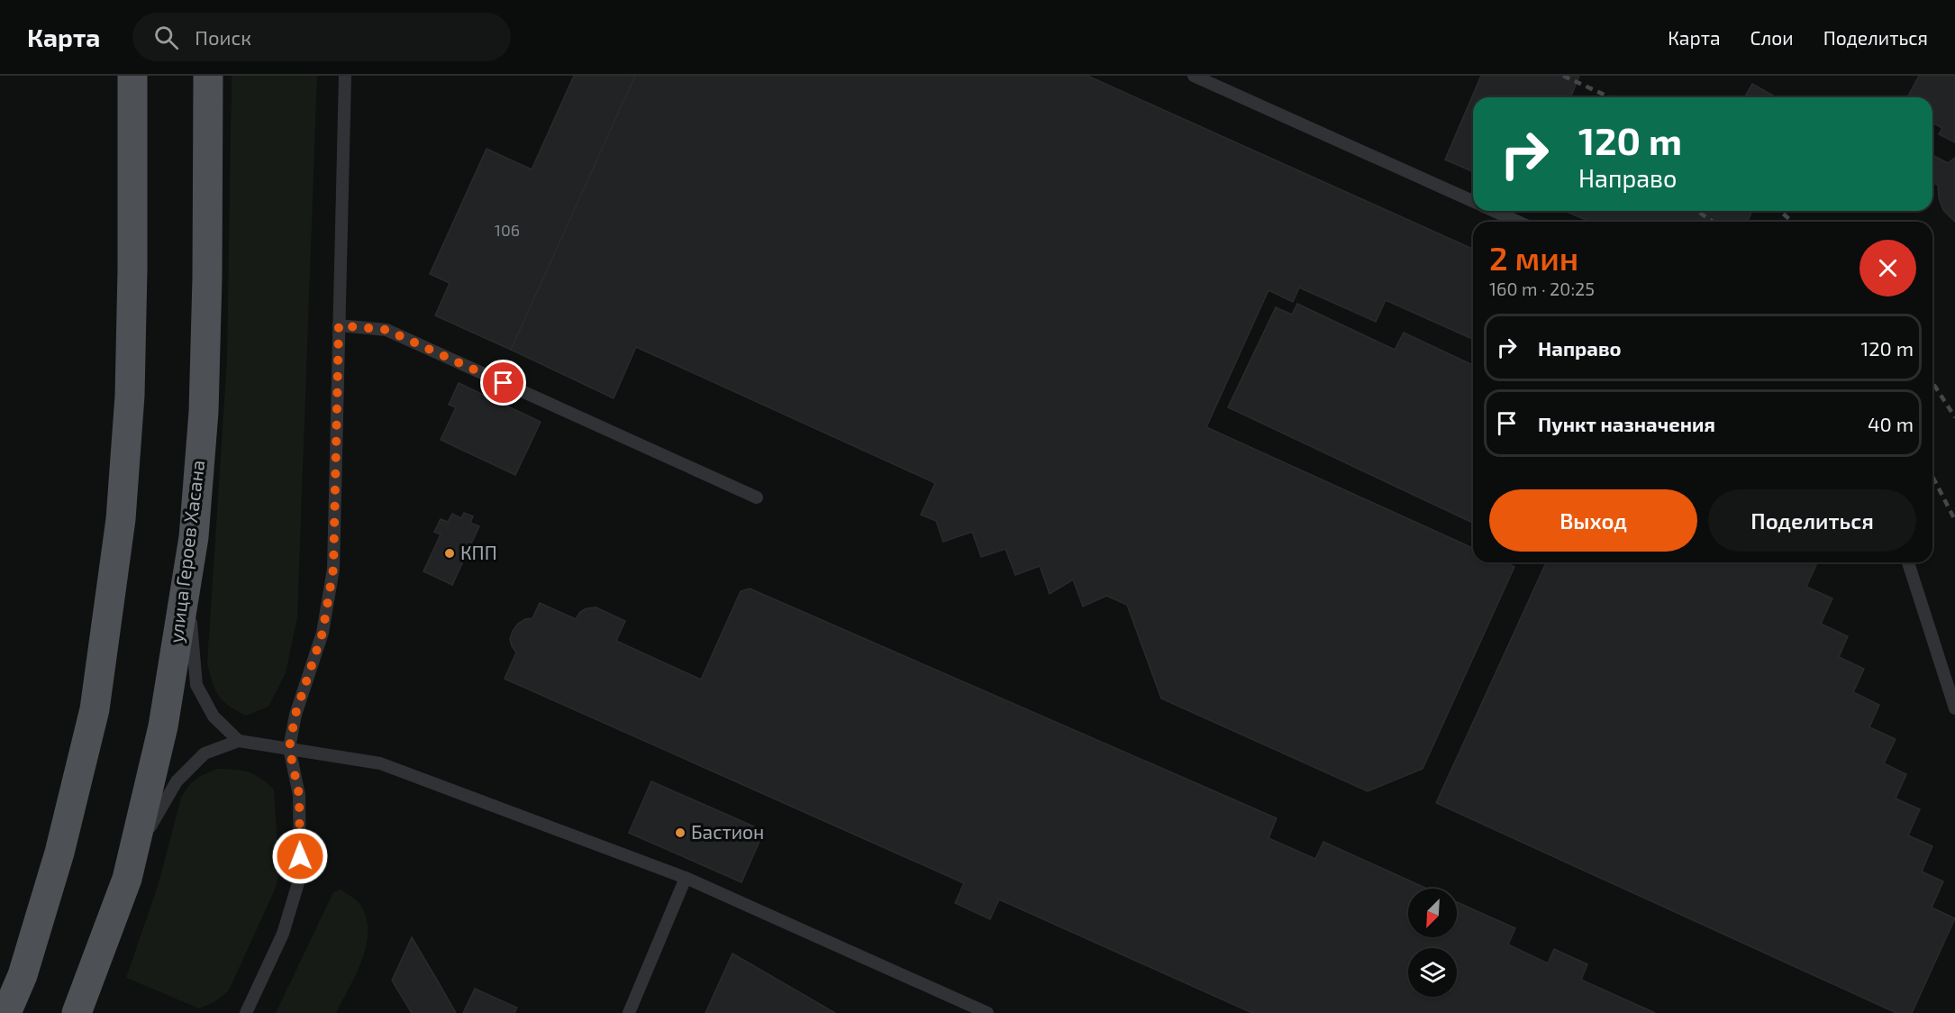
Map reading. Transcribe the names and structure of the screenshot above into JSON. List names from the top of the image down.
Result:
{
  "streets": {
    "main road": ["улица Героев Хасана"]
  },
  "places": ["КПП", "Бастион"],
  "house_numbers": ["106"],
  "north": "bottom left",
  "page": {
    "header": "Карта",
    "search": "Поиск",
    "nav": ["Карта", "Слои", "Поделиться"],
    "turn": ["120 m", "Направо"],
    "heading": ["2 мин", "160 m · 20:25"],
    "list": [
      {
        "name": "Направо",
        "value": "120 m"
      },
      {
        "name": "Пункт назначения",
        "value": "40 m"
      }
    ],
    "buttons": ["Выход", "Поделиться"]
  }
}
